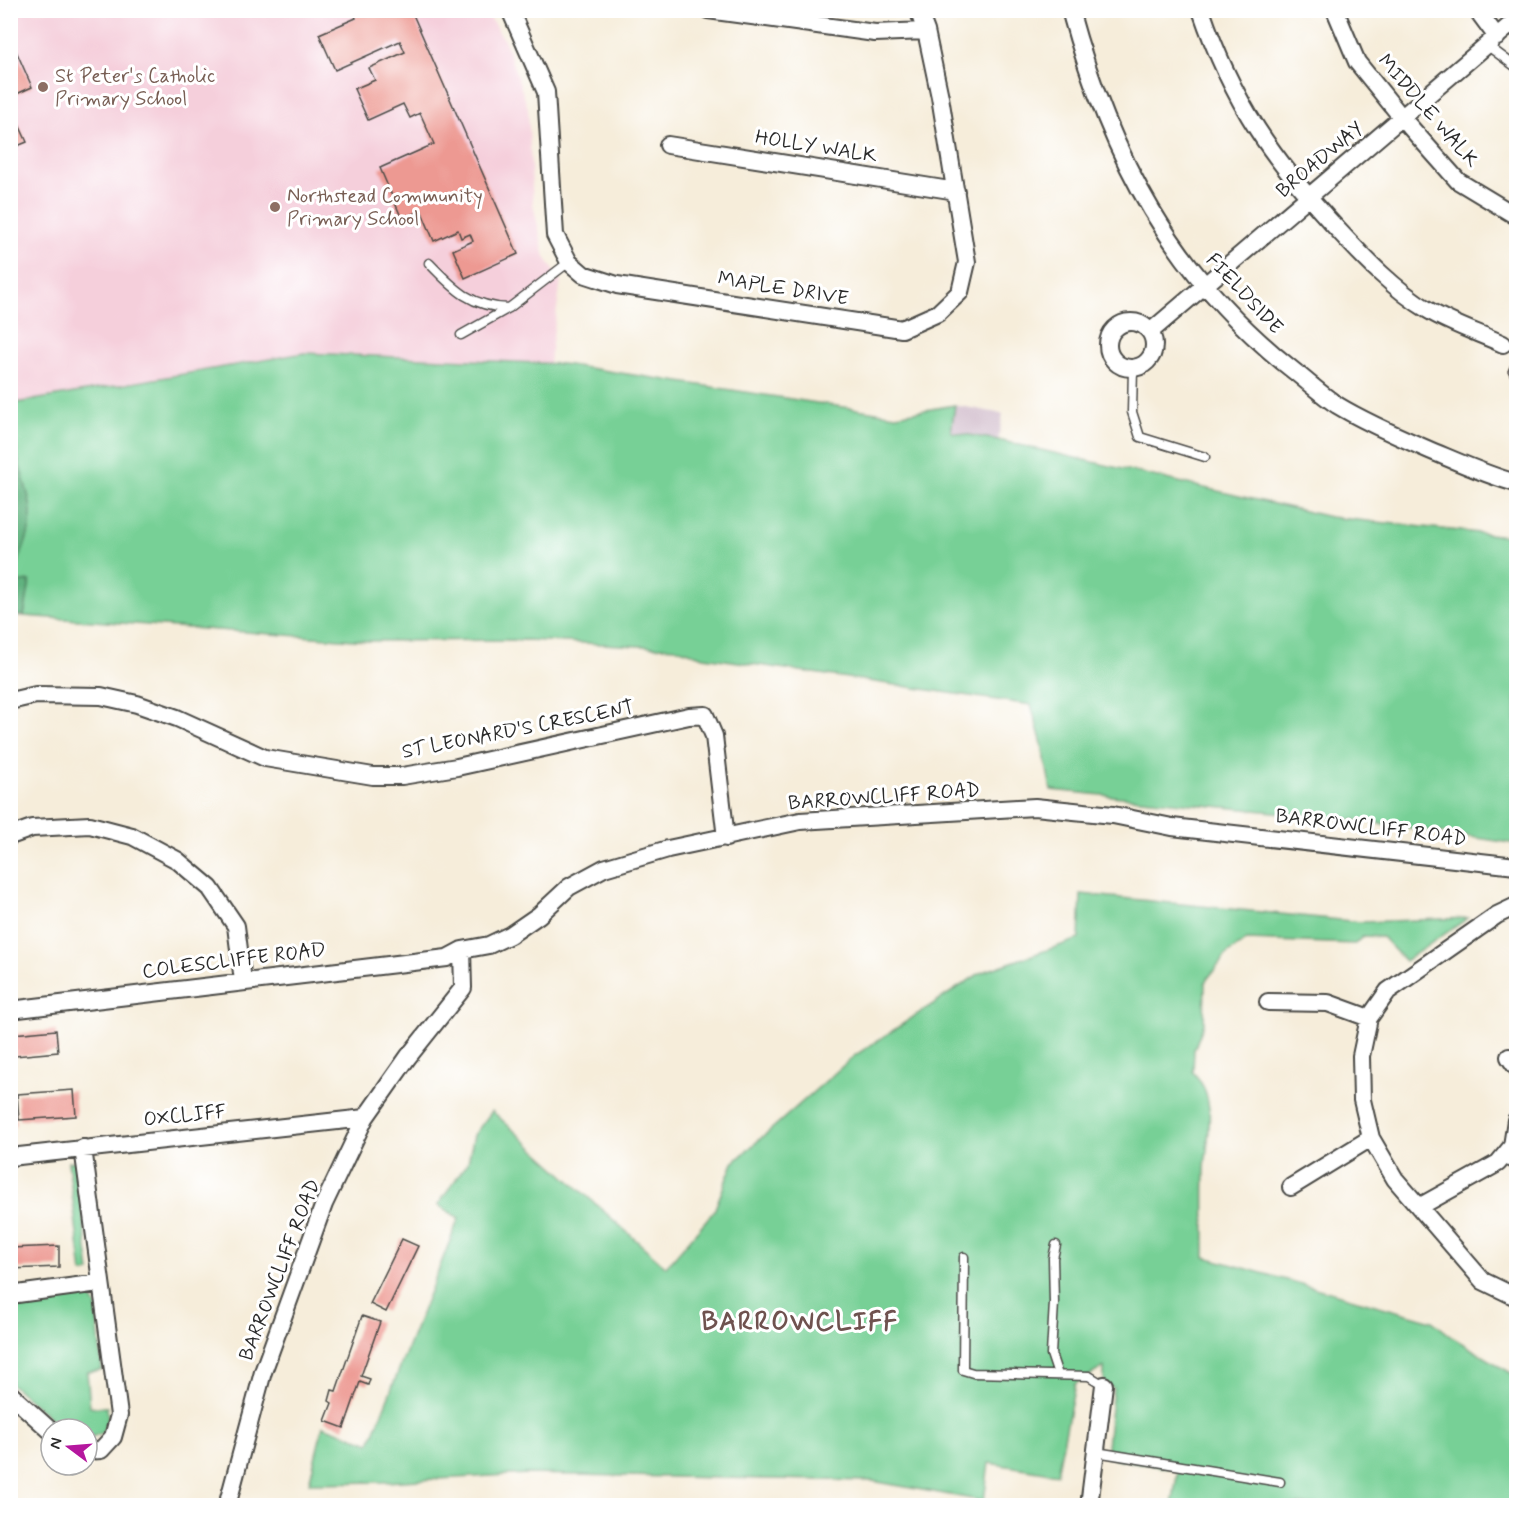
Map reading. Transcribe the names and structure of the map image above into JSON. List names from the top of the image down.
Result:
{
  "streets": {
    "street": [
      "MIDDLE WALK",
      "HOLLY WALK",
      "BROADWAY",
      "MAPLE DRIVE",
      "FIELDSIDE",
      "ST LEONARD'S CRESCENT",
      "BARROWCLIFF ROAD",
      "COLESCLIFFE ROAD",
      "OXCLIFF"
    ]
  },
  "crossings": [
    ["MIDDLE WALK", "BROADWAY"],
    ["HOLLY WALK", "MAPLE DRIVE"],
    ["BROADWAY", "FIELDSIDE"],
    ["ST LEONARD'S CRESCENT", "BARROWCLIFF ROAD"],
    ["BARROWCLIFF ROAD", "COLESCLIFFE ROAD"],
    ["BARROWCLIFF ROAD", "OXCLIFF"]
  ],
  "districts": ["BARROWCLIFF"],
  "places": ["St Peter's Catholic Primary School", "Northstead Community Primary School"],
  "north": "left"
}
